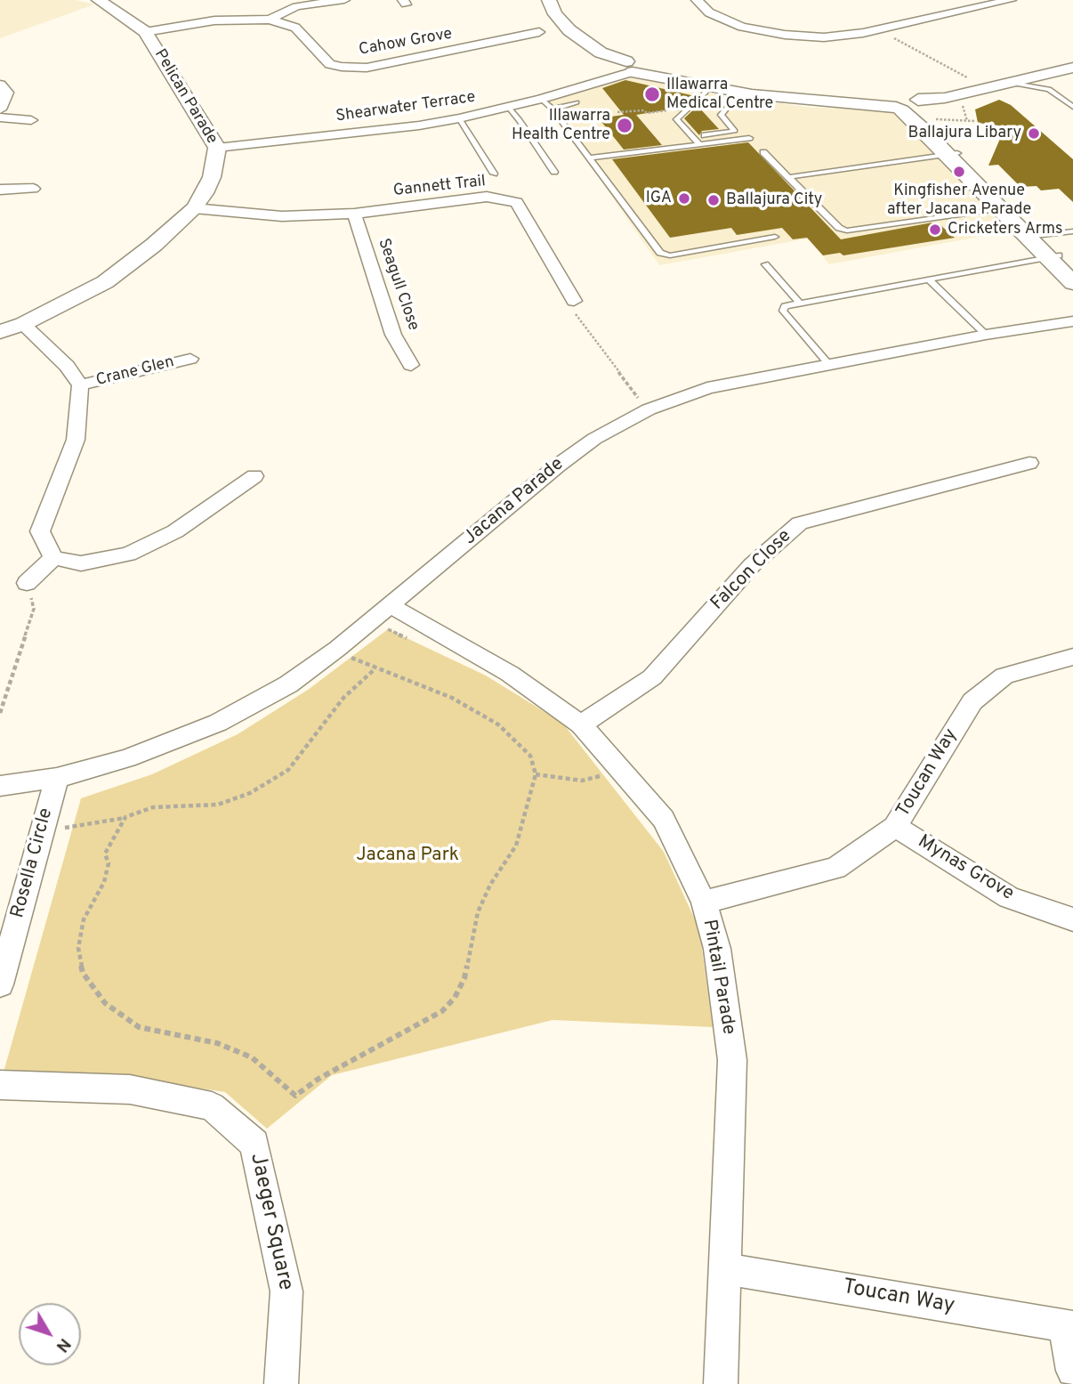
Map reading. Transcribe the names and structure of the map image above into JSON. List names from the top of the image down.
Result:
{
  "streets": {
    "street": [
      "Cahow Grove",
      "Pelican Parade",
      "Shearwater Terrace",
      "Gannett Trail",
      "Seagull Close",
      "Crane Glen",
      "Jacana Parade",
      "Falcon Close",
      "Toucan Way",
      "Rosella Circle",
      "Mynas Grove",
      "Pintail Parade",
      "Jaeger Square"
    ]
  },
  "crossings": [
    ["Cahow Grove", "Pelican Parade"],
    ["Pelican Parade", "Shearwater Terrace"],
    ["Pelican Parade", "Gannett Trail"],
    ["Gannett Trail", "Seagull Close"],
    ["Jacana Parade", "Rosella Circle"],
    ["Jacana Parade", "Pintail Parade"],
    ["Falcon Close", "Pintail Parade"],
    ["Toucan Way", "Mynas Grove"],
    ["Toucan Way", "Pintail Parade"]
  ],
  "parks": ["Jacana Park"],
  "places": [
    "Illawarra Medical Centre",
    "Illawarra Health Centre",
    "Ballajura Libary",
    "Kingfisher Avenue after Jacana Parade",
    "IGA",
    "Ballajura City",
    "Cricketers Arms"
  ],
  "north": "bottom right"
}
